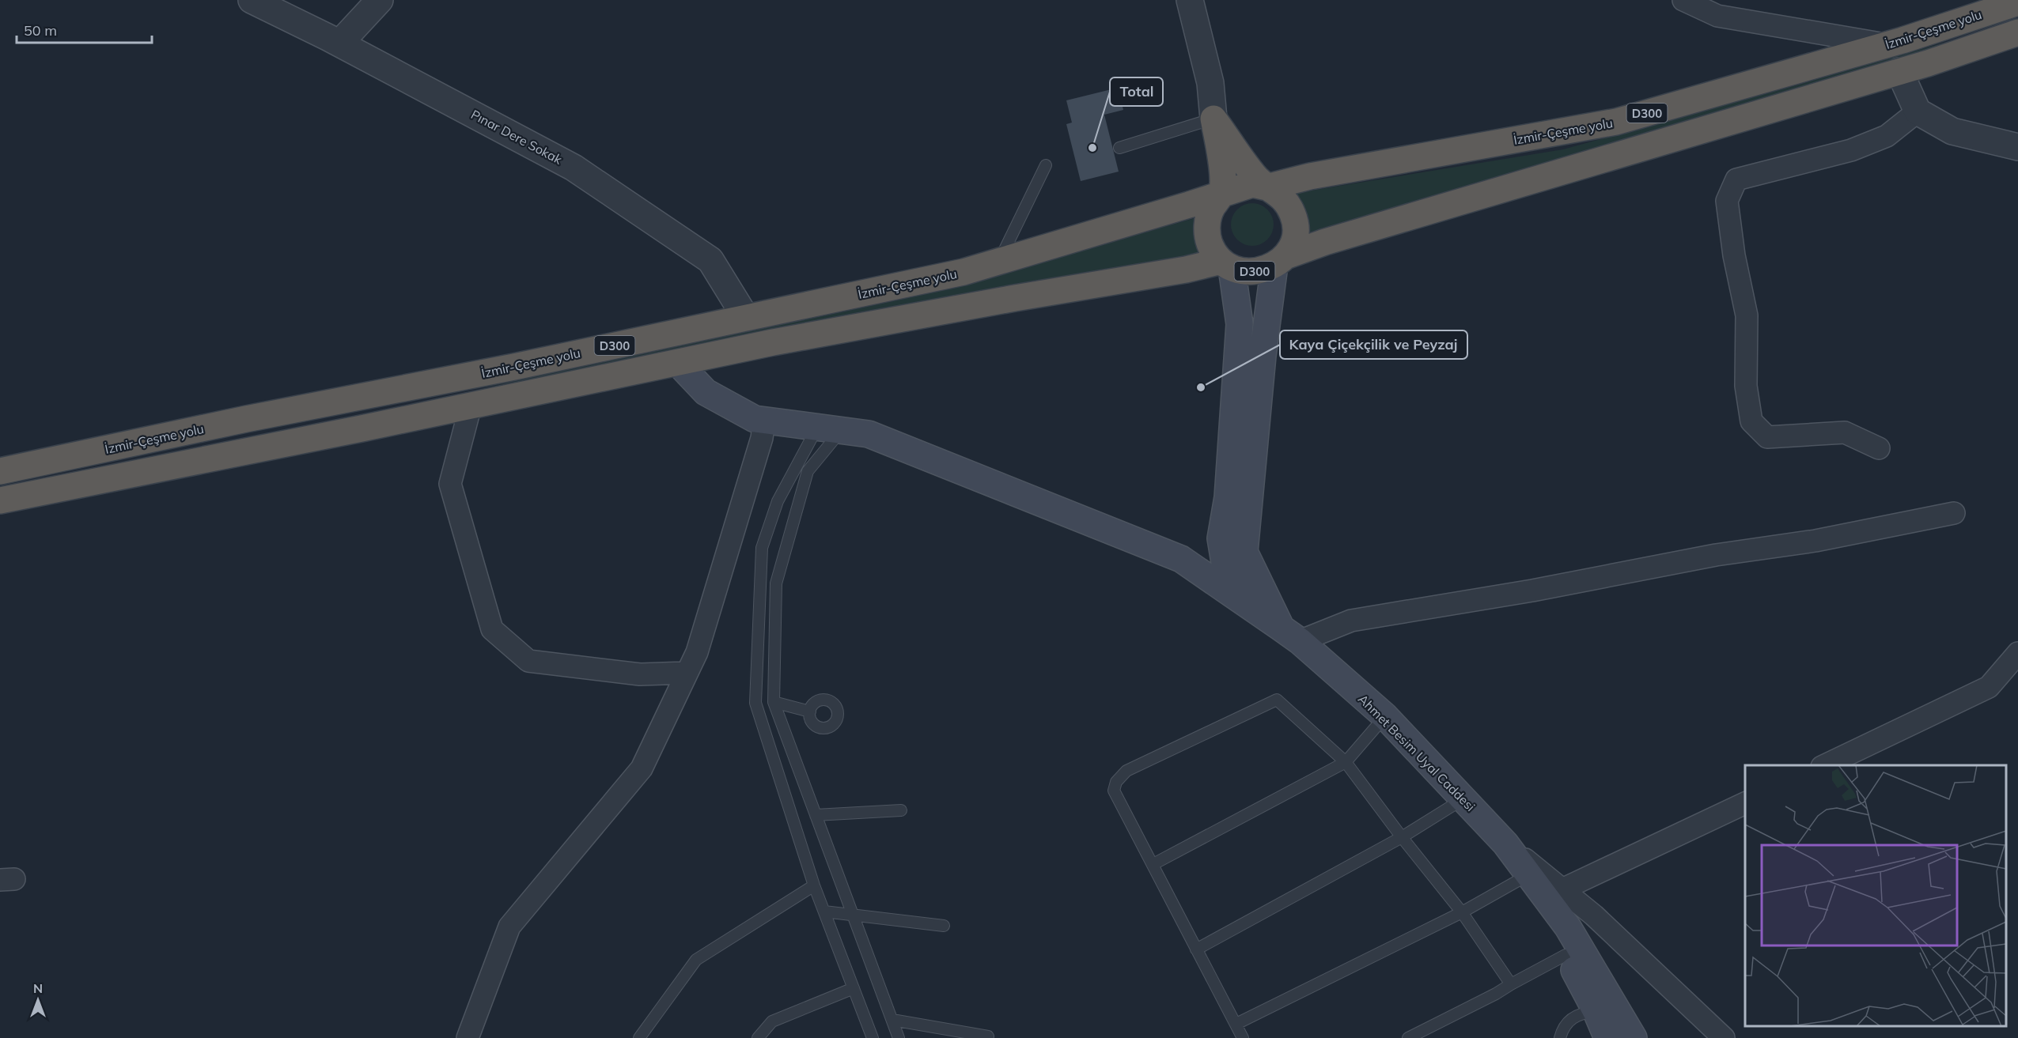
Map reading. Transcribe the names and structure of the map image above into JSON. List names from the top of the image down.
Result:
{
  "streets": {
    "highway": ["İzmir-Çeşme yolu", "D300"],
    "main road": ["Ahmet Besim Uyal Caddesi"],
    "street": ["Pınar Dere Sokak"]
  },
  "crossings": [
    ["İzmir-Çeşme yolu", "D300"],
    ["İzmir-Çeşme yolu", "Pınar Dere Sokak"]
  ],
  "places": ["Total", "Kaya Çiçekçilik ve Peyzaj"],
  "scale_bar": "50 m",
  "north": "top"
}
